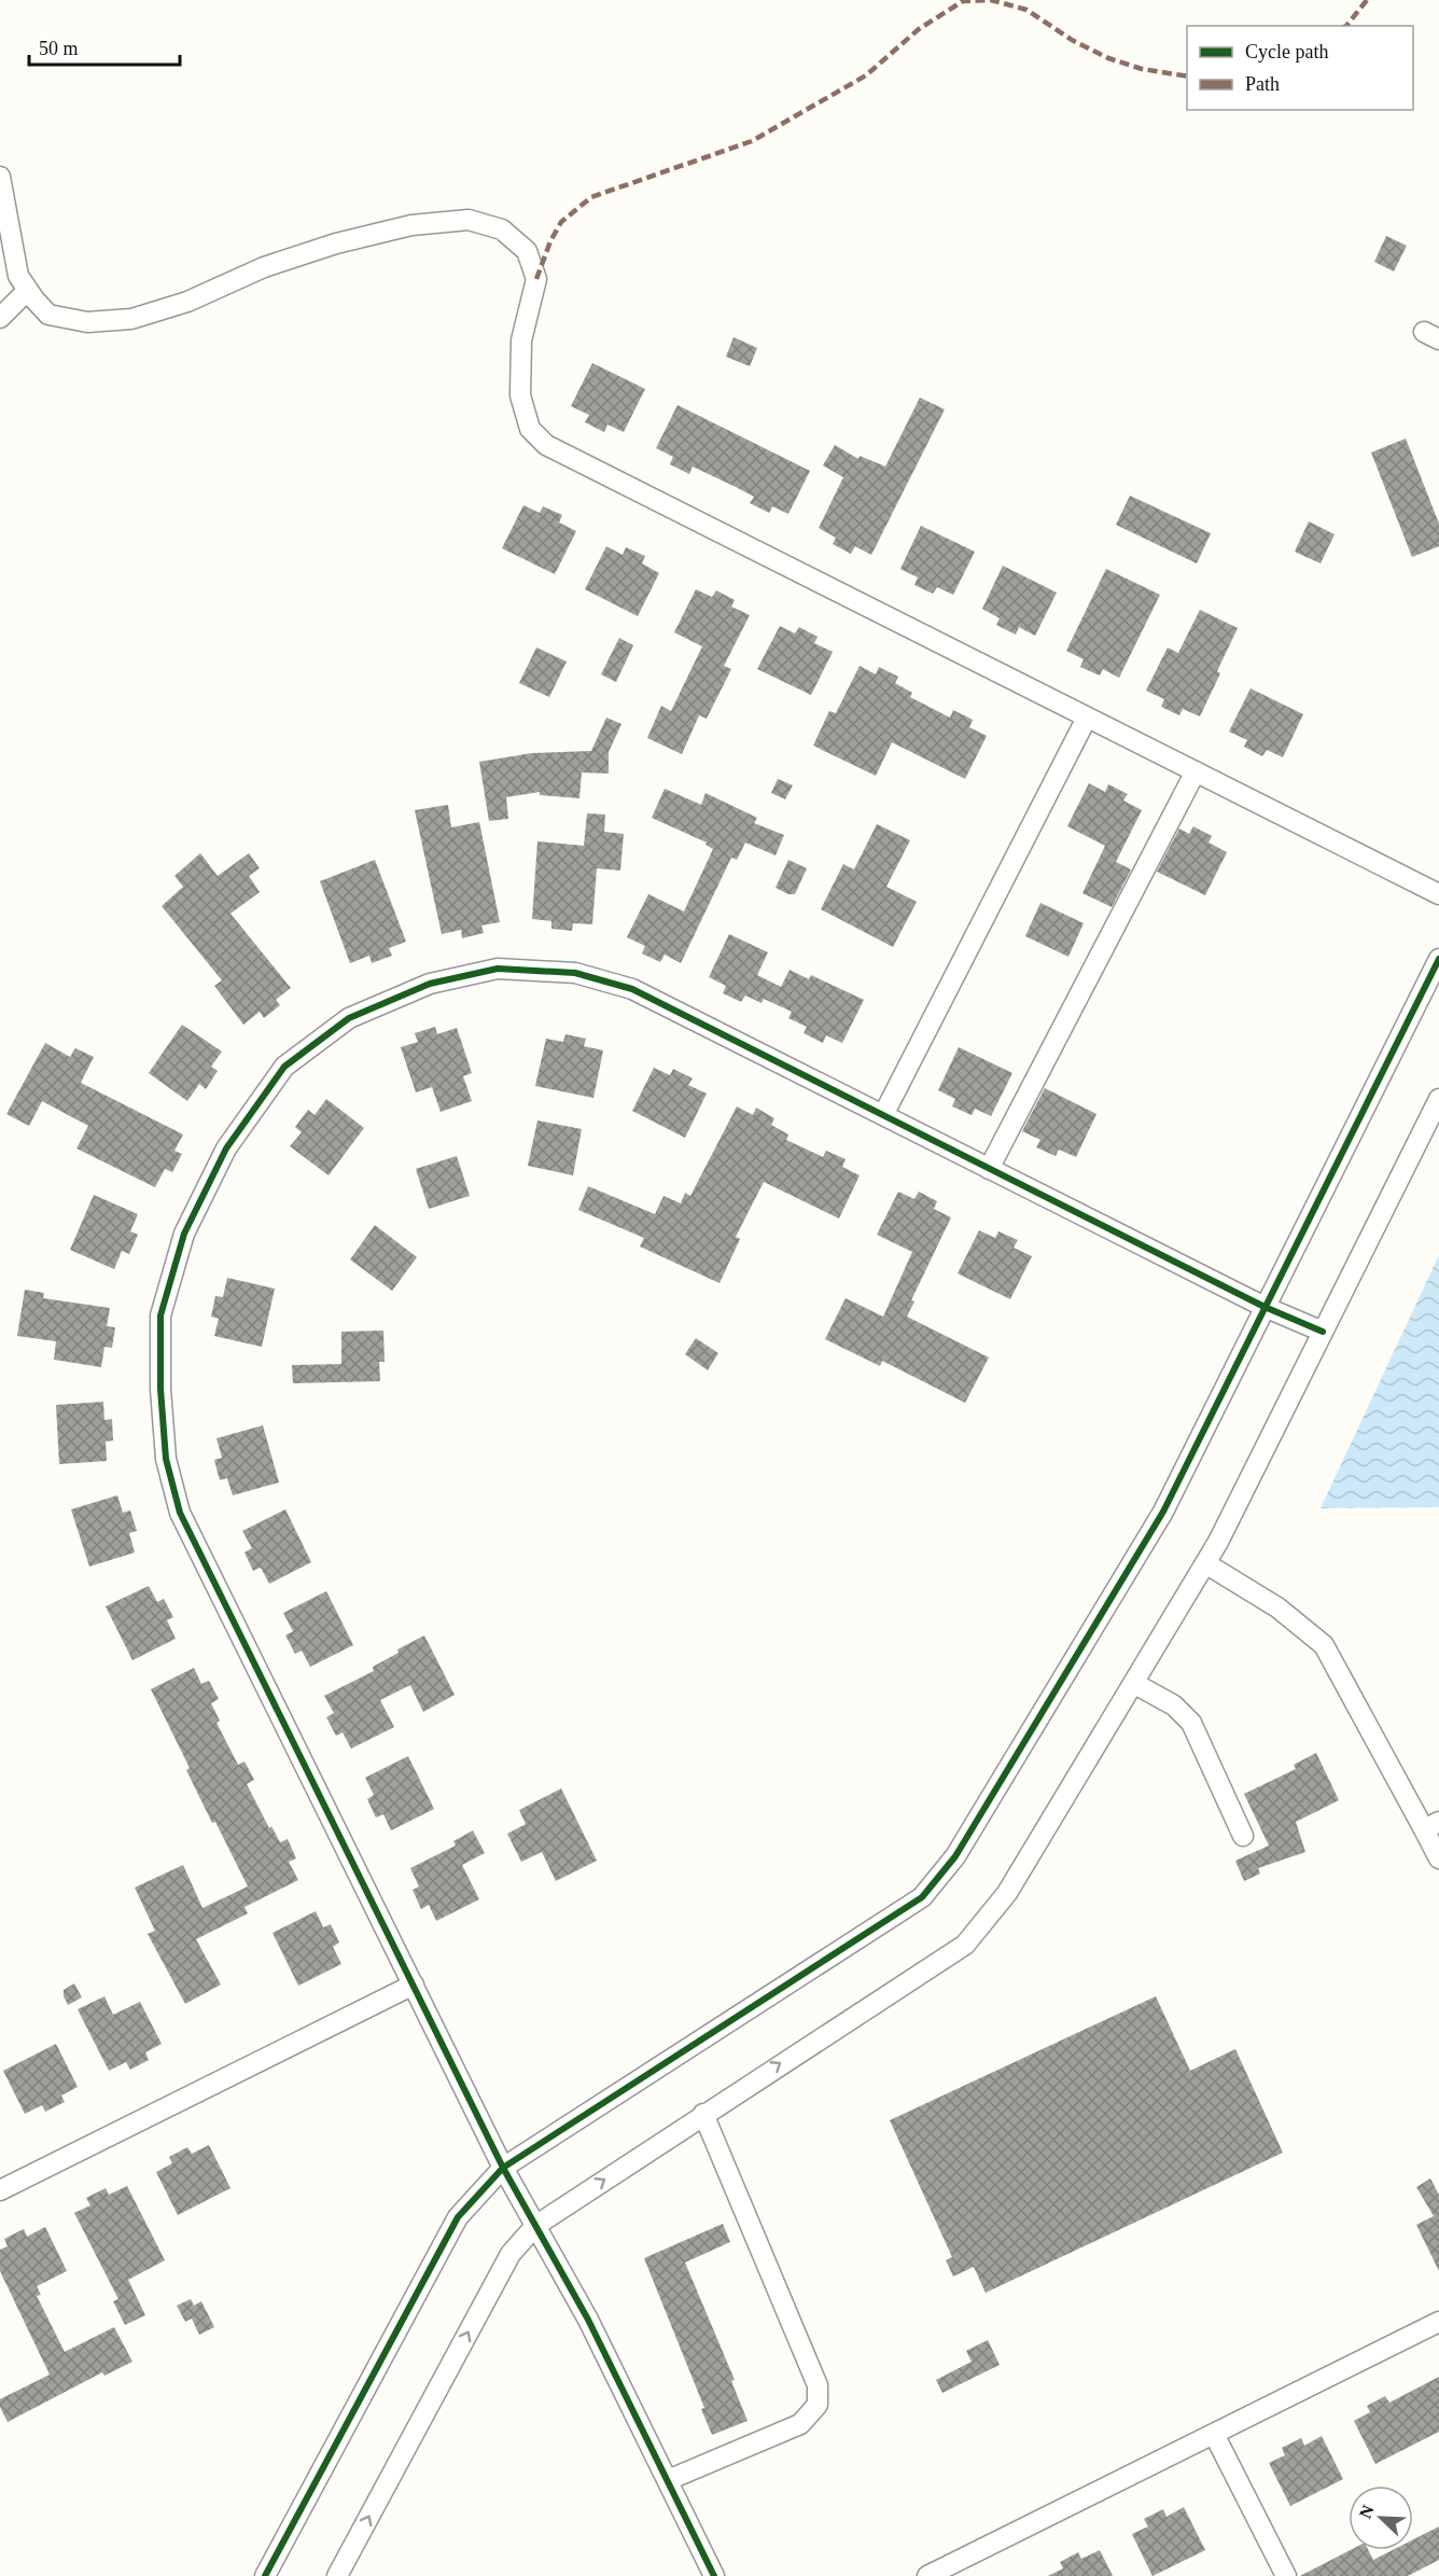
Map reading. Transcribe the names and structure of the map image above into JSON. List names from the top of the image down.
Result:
{
  "legend": ["Cycle path", "Path"],
  "scale_bar": "50 m",
  "north": "top left"
}
